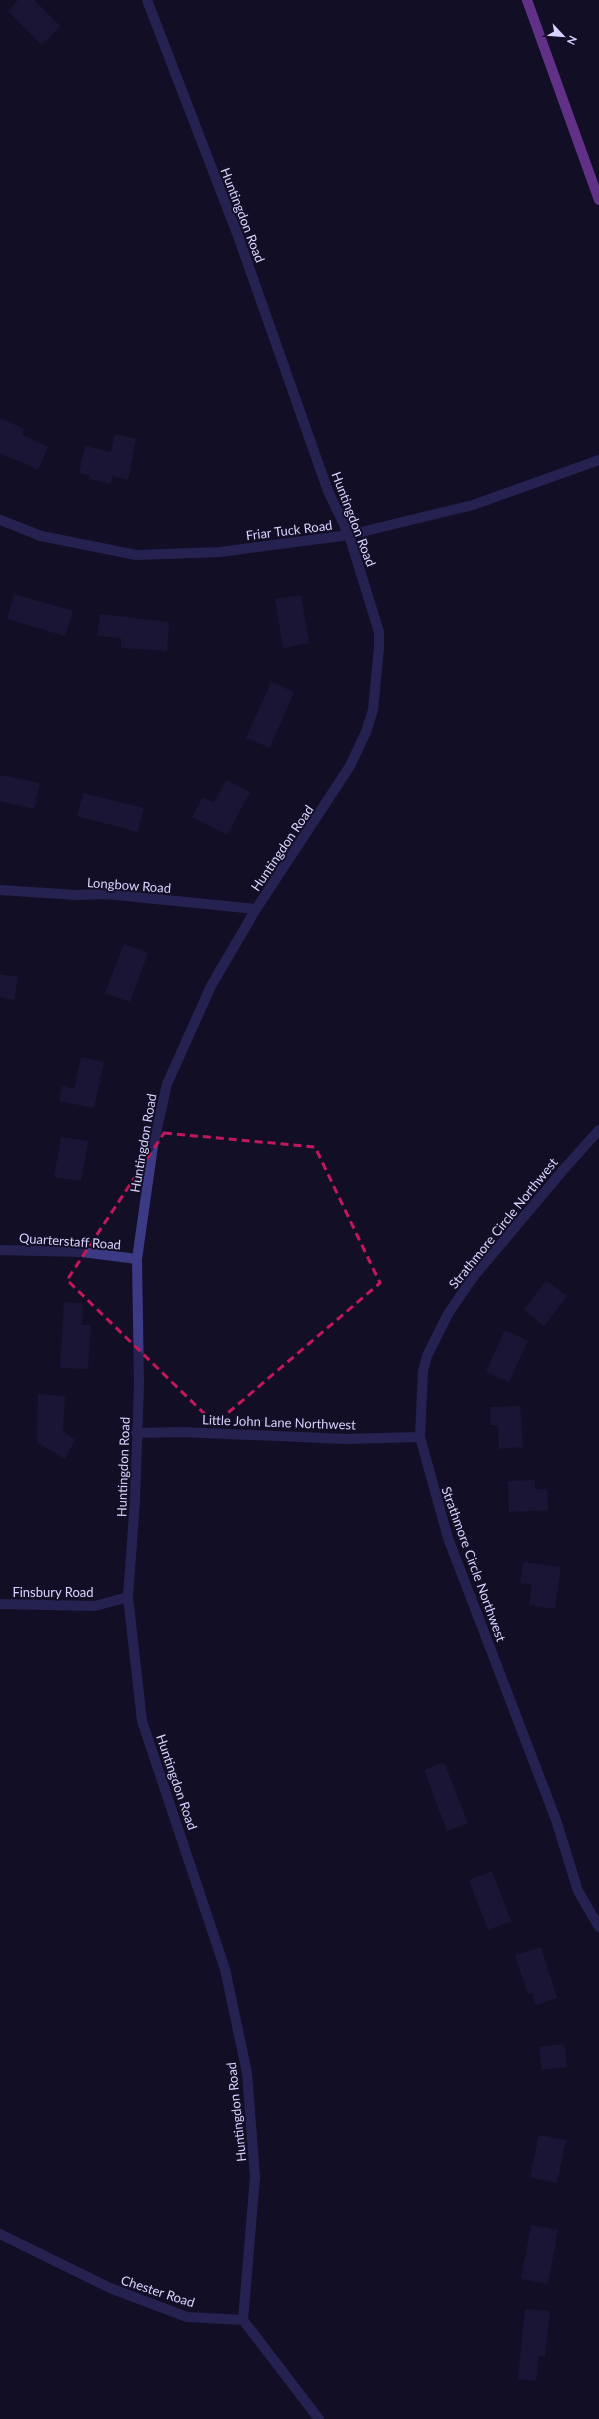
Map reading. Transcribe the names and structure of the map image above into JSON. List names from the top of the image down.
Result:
{
  "streets": {
    "street": [
      "Huntingdon Road",
      "Friar Tuck Road",
      "Longbow Road",
      "Strathmore Circle Northwest",
      "Quarterstaff Road",
      "Little John Lane Northwest",
      "Finsbury Road",
      "Chester Road"
    ]
  },
  "crossings": [
    ["Huntingdon Road", "Friar Tuck Road"],
    ["Huntingdon Road", "Longbow Road"],
    ["Huntingdon Road", "Quarterstaff Road"],
    ["Huntingdon Road", "Little John Lane Northwest"],
    ["Huntingdon Road", "Finsbury Road"],
    ["Huntingdon Road", "Chester Road"],
    ["Strathmore Circle Northwest", "Little John Lane Northwest"]
  ],
  "north": "bottom right"
}
